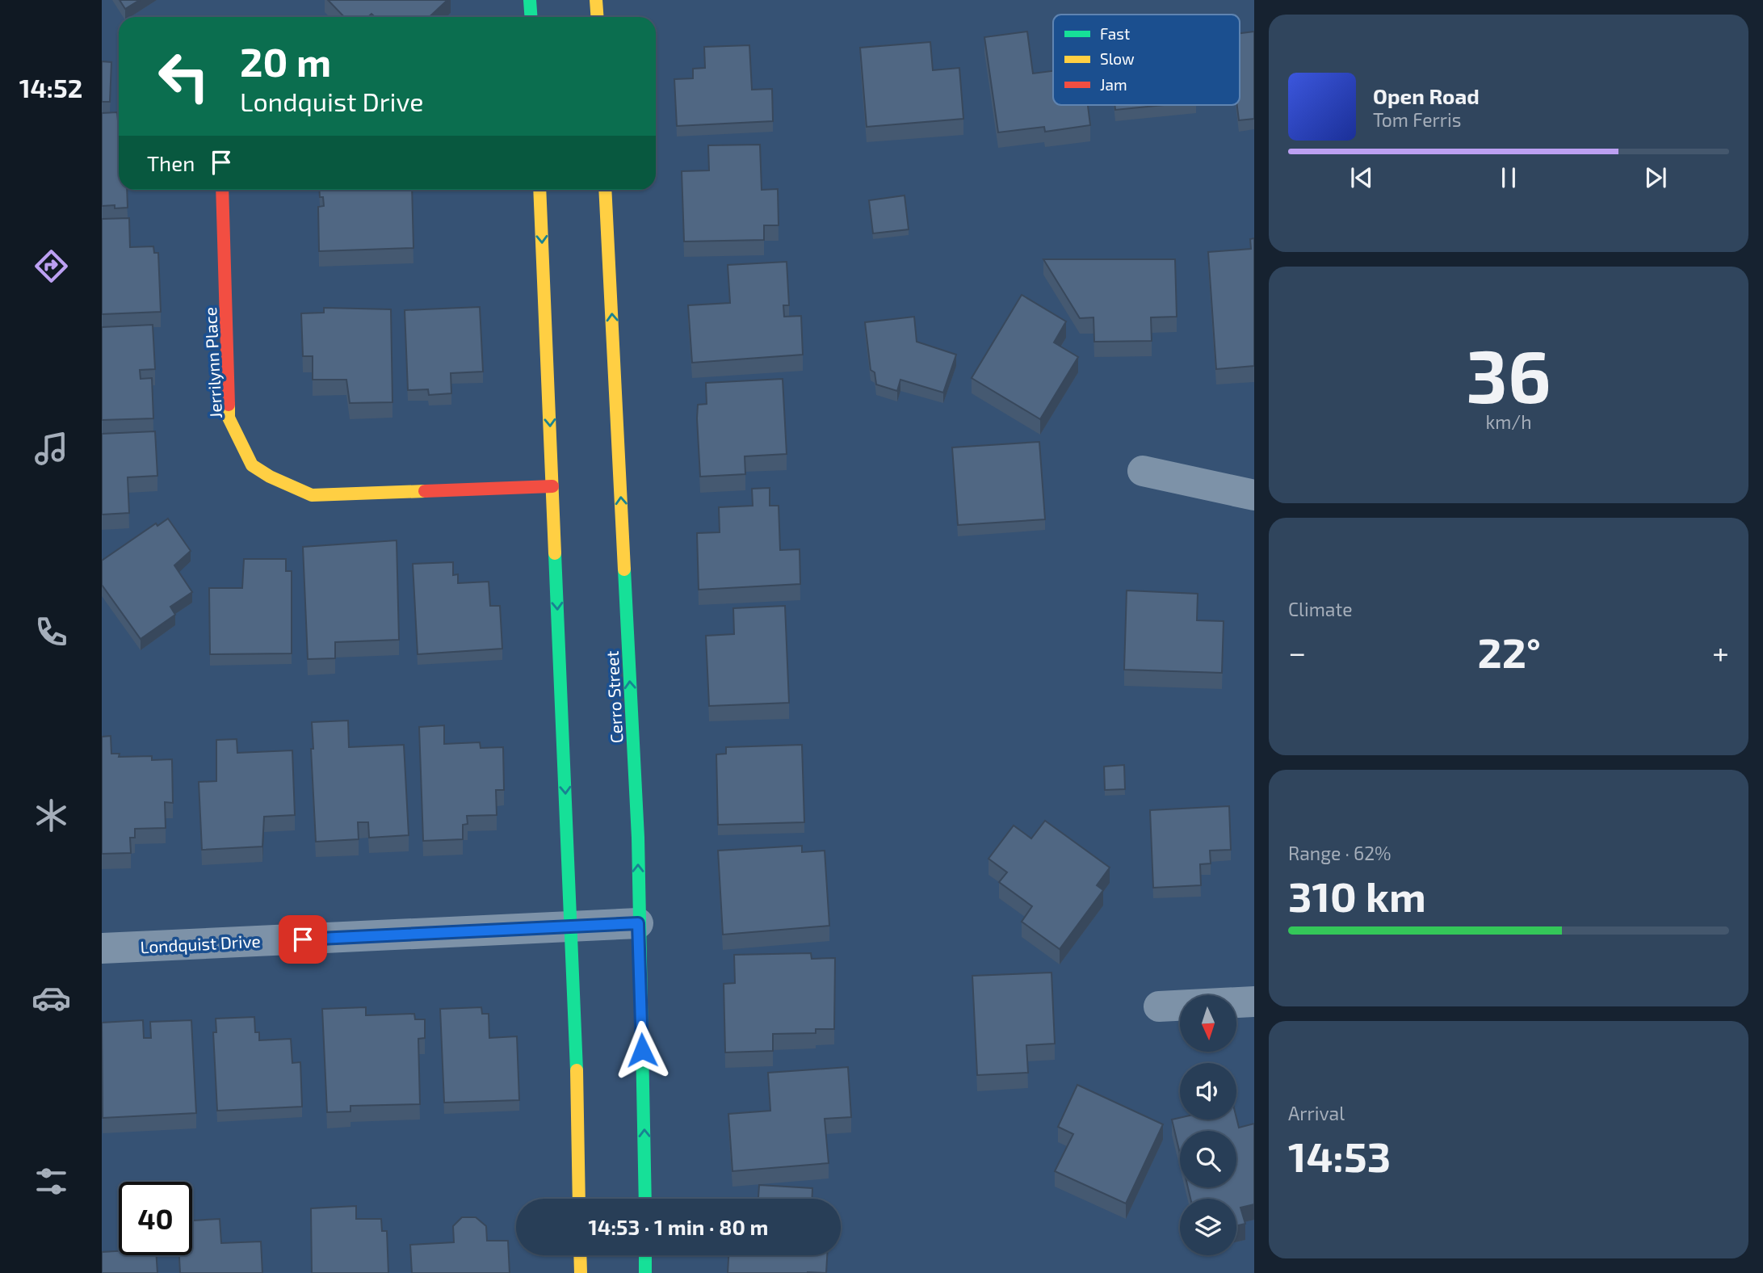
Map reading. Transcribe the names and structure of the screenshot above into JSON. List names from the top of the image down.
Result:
{
  "streets": {
    "street": ["Jerrilynn Place", "Cerro Street", "Londquist Drive"]
  },
  "crossings": [
    ["Cerro Street", "Londquist Drive"]
  ],
  "legend": ["Fast", "Slow", "Jam"],
  "north": "bottom",
  "page": {
    "tabs": "14:52",
    "turn": ["20 m", "Londquist Drive"],
    "song": ["Open Road", "Tom Ferris"],
    "then": "Then",
    "tile": [
      ["36", "km/h"],
      "Climate",
      ["Range · 62%", "310 km"],
      ["Arrival", "14:53"]
    ],
    "heat": ["−", "22°", "+"],
    "limit": "40",
    "trip": "14:53 · 1 min · 80 m"
  }
}
